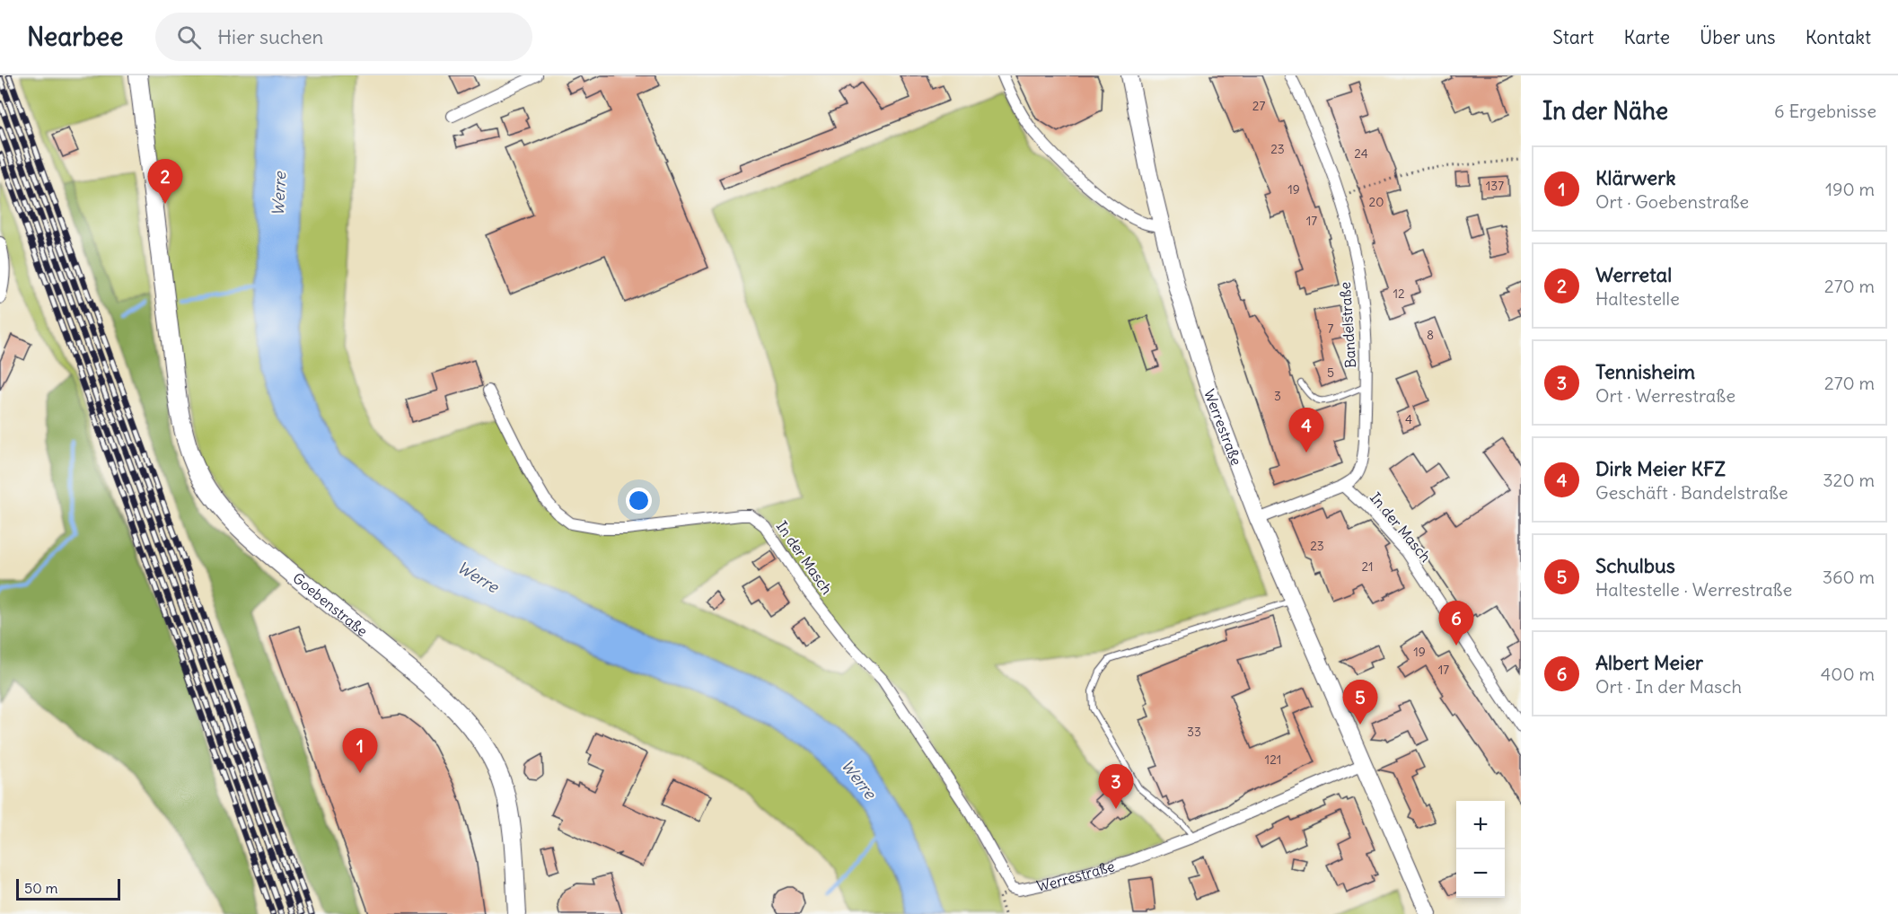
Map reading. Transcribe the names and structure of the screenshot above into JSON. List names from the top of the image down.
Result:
{
  "streets": {
    "main road": ["Werrestraße", "Goebenstraße"],
    "street": ["Bandelstraße", "In der Masch"]
  },
  "crossings": [
    ["Bandelstraße", "Werrestraße"],
    ["Bandelstraße", "In der Masch"],
    ["Werrestraße", "In der Masch"]
  ],
  "water": ["Werre"],
  "house_numbers": [
    "27",
    "23",
    "24",
    "137",
    "19",
    "20",
    "17",
    "12",
    "7",
    "8",
    "5",
    "3",
    "4",
    "23",
    "21",
    "19",
    "17",
    "33",
    "121"
  ],
  "scale_bar": "50 m",
  "page": {
    "header": "Nearbee",
    "search": "Hier suchen",
    "nav": [
      "Start",
      "Karte",
      "Über uns",
      "Kontakt"
    ],
    "heading": ["In der Nähe", "6 Ergebnisse"],
    "list": [
      {
        "mark": "1",
        "name": "Klärwerk",
        "note": "Ort · Goebenstraße",
        "value": "190 m"
      },
      {
        "mark": "2",
        "name": "Werretal",
        "note": "Haltestelle",
        "value": "270 m"
      },
      {
        "mark": "3",
        "name": "Tennisheim",
        "note": "Ort · Werrestraße",
        "value": "270 m"
      },
      {
        "mark": "4",
        "name": "Dirk Meier KFZ",
        "note": "Geschäft · Bandelstraße",
        "value": "320 m"
      },
      {
        "mark": "5",
        "name": "Schulbus",
        "note": "Haltestelle · Werrestraße",
        "value": "360 m"
      },
      {
        "mark": "6",
        "name": "Albert Meier",
        "note": "Ort · In der Masch",
        "value": "400 m"
      }
    ],
    "pins": [
      "2",
      "4",
      "6",
      "5",
      "1",
      "3"
    ],
    "map_buttons": ["+", "−"],
    "scale": "50 m"
  }
}
